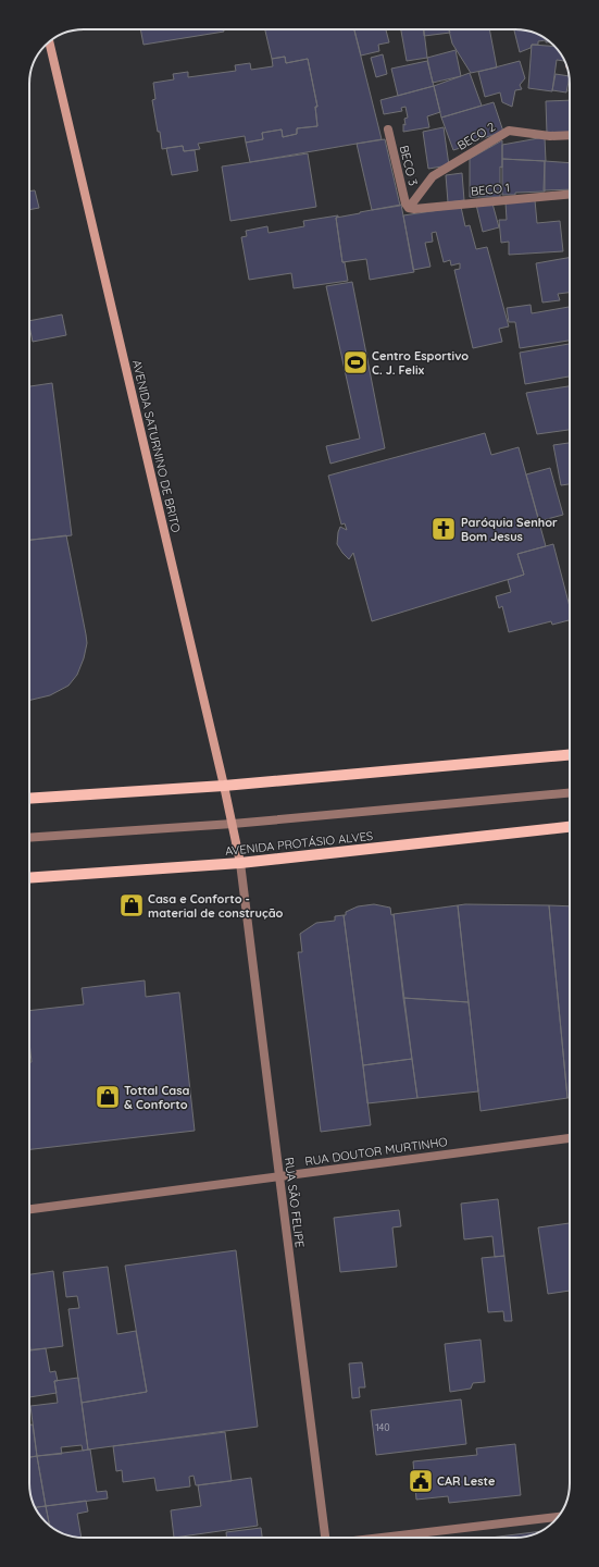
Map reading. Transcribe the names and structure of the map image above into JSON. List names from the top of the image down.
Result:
{
  "streets": {
    "main road": ["AVENIDA SATURNINO DE BRITO", "AVENIDA PROTÁSIO ALVES"],
    "street": [
      "BECO 2",
      "BECO 3",
      "BECO 1",
      "RUA DOUTOR MURTINHO",
      "RUA SÃO FELIPE"
    ]
  },
  "crossings": [
    ["BECO 2", "BECO 3"],
    ["BECO 2", "BECO 1"],
    ["BECO 3", "BECO 1"],
    ["AVENIDA SATURNINO DE BRITO", "AVENIDA PROTÁSIO ALVES"],
    ["AVENIDA SATURNINO DE BRITO", "RUA SÃO FELIPE"],
    ["AVENIDA PROTÁSIO ALVES", "RUA SÃO FELIPE"],
    ["RUA DOUTOR MURTINHO", "RUA SÃO FELIPE"]
  ],
  "places": {
    "sports": ["Centro Esportivo C. J. Felix"],
    "church": ["Paróquia Senhor Bom Jesus"],
    "shop": ["Casa e Conforto - material de construção", "Tottal Casa & Conforto"],
    "public building": ["CAR Leste"]
  },
  "house_numbers": ["140"]
}
